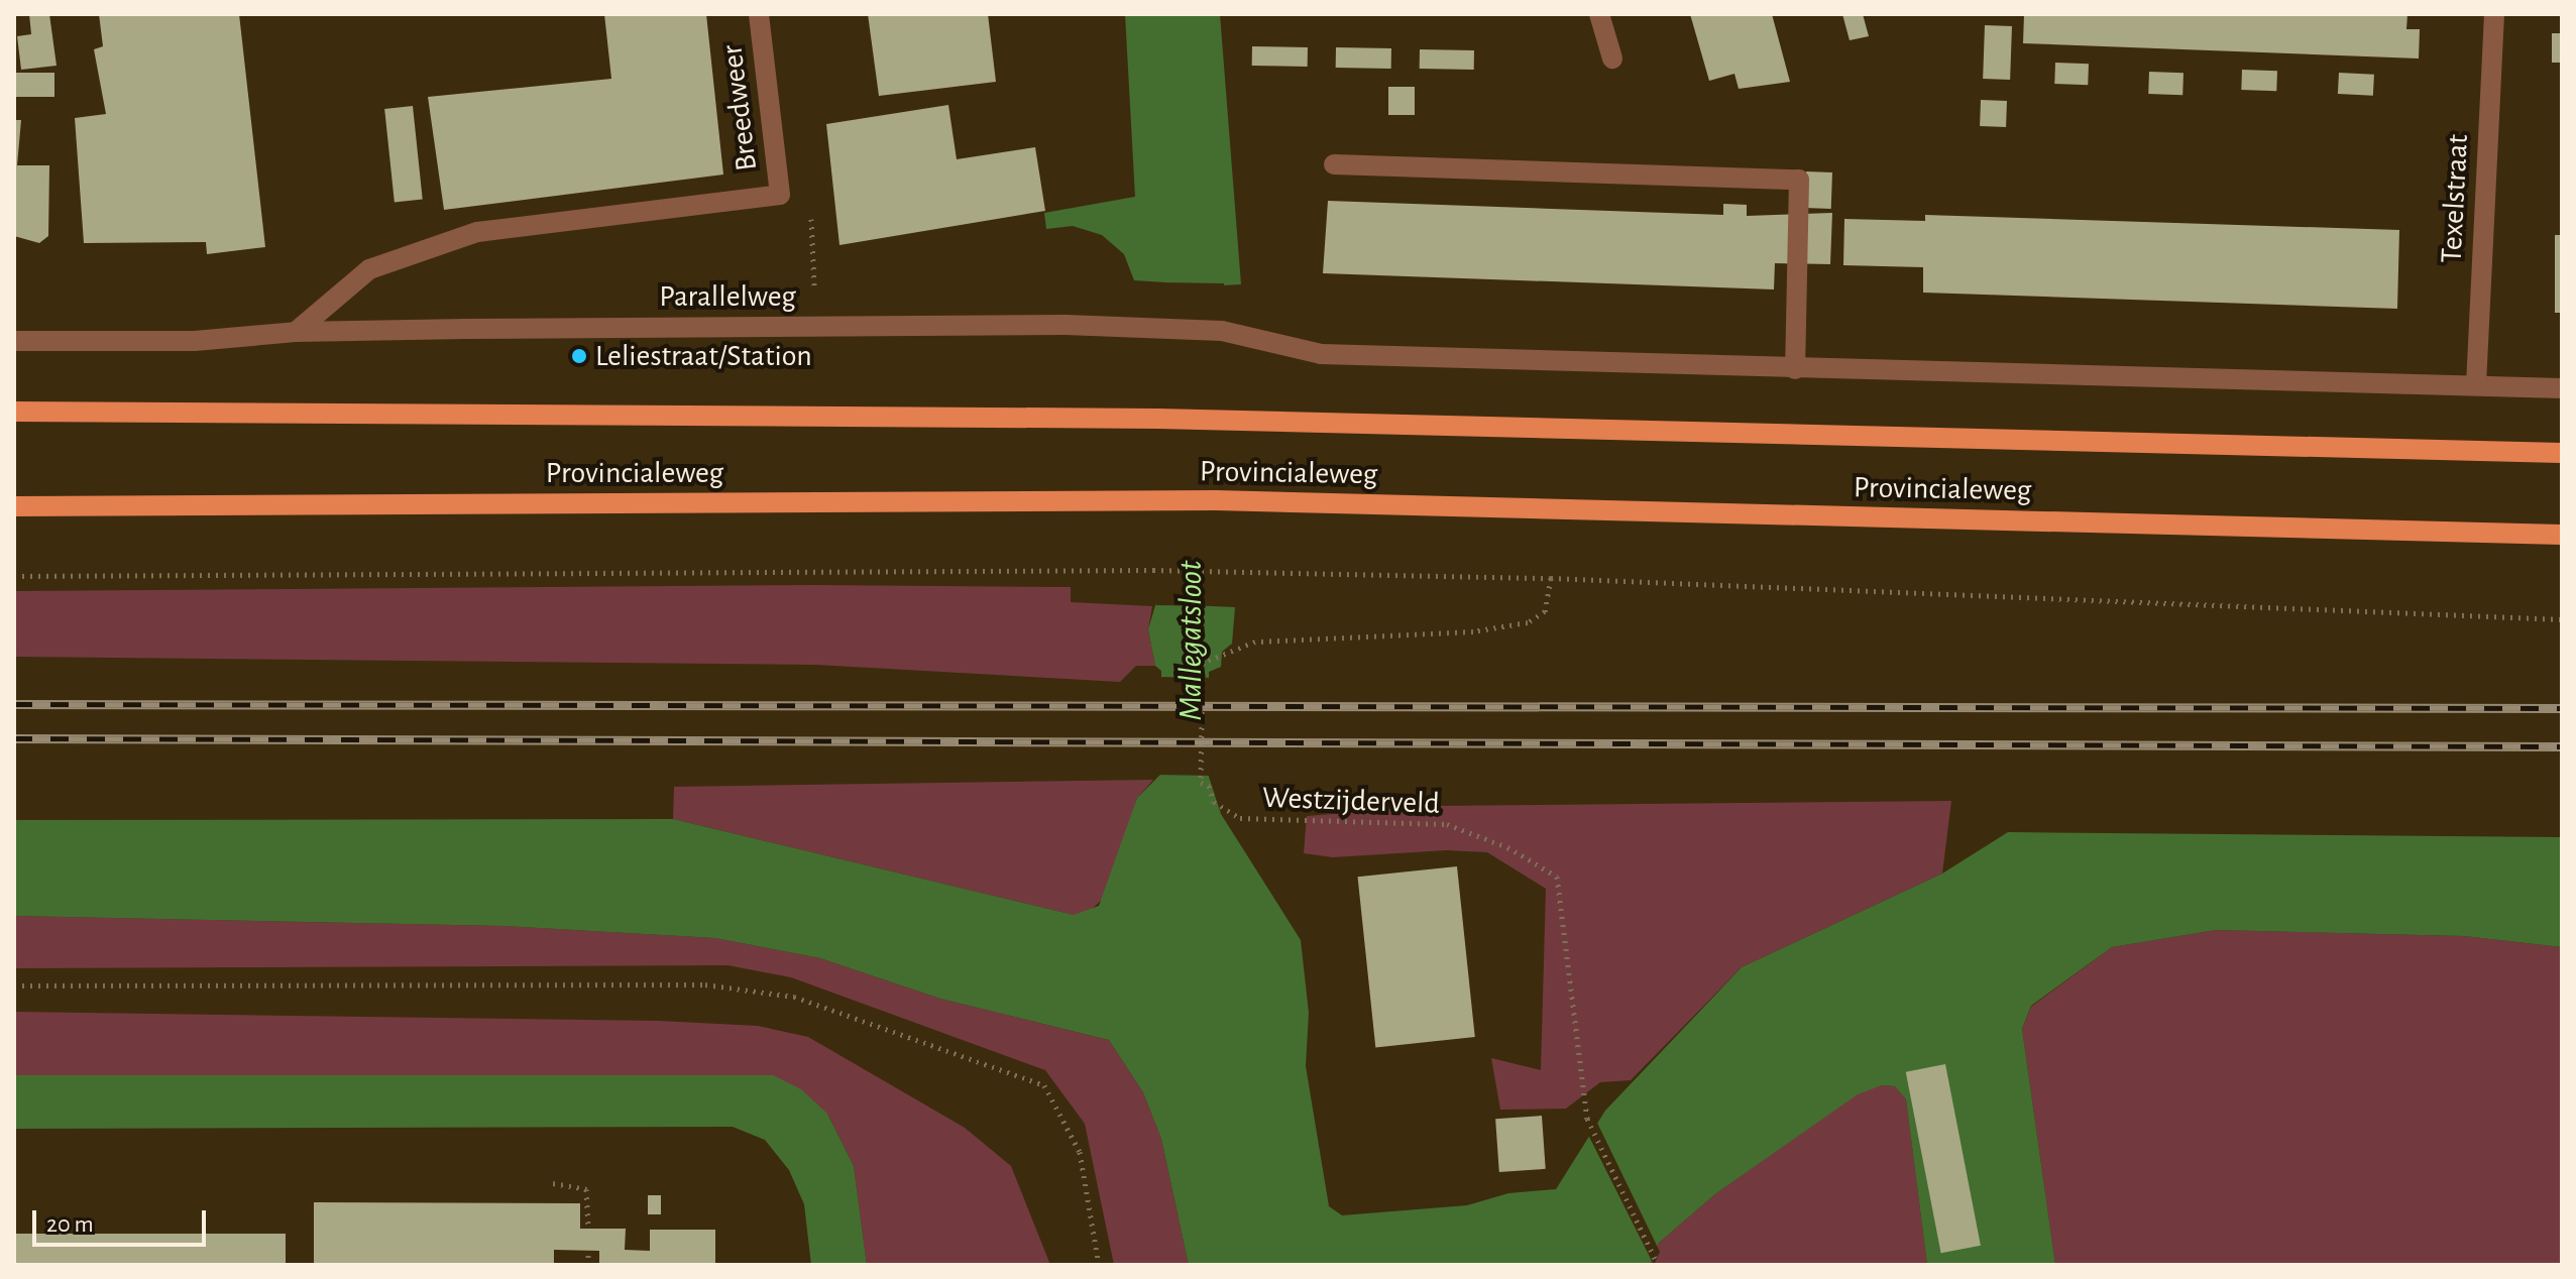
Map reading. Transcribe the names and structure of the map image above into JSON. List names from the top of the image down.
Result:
{
  "streets": {
    "main road": ["Provincialeweg"],
    "street": ["Breedweer", "Texelstraat", "Parallelweg"],
    "path": ["Westzijderveld"]
  },
  "crossings": [
    ["Breedweer", "Parallelweg"]
  ],
  "water": ["Mallegatsloot"],
  "places": ["Leliestraat/Station"],
  "scale_bar": "20 m"
}
